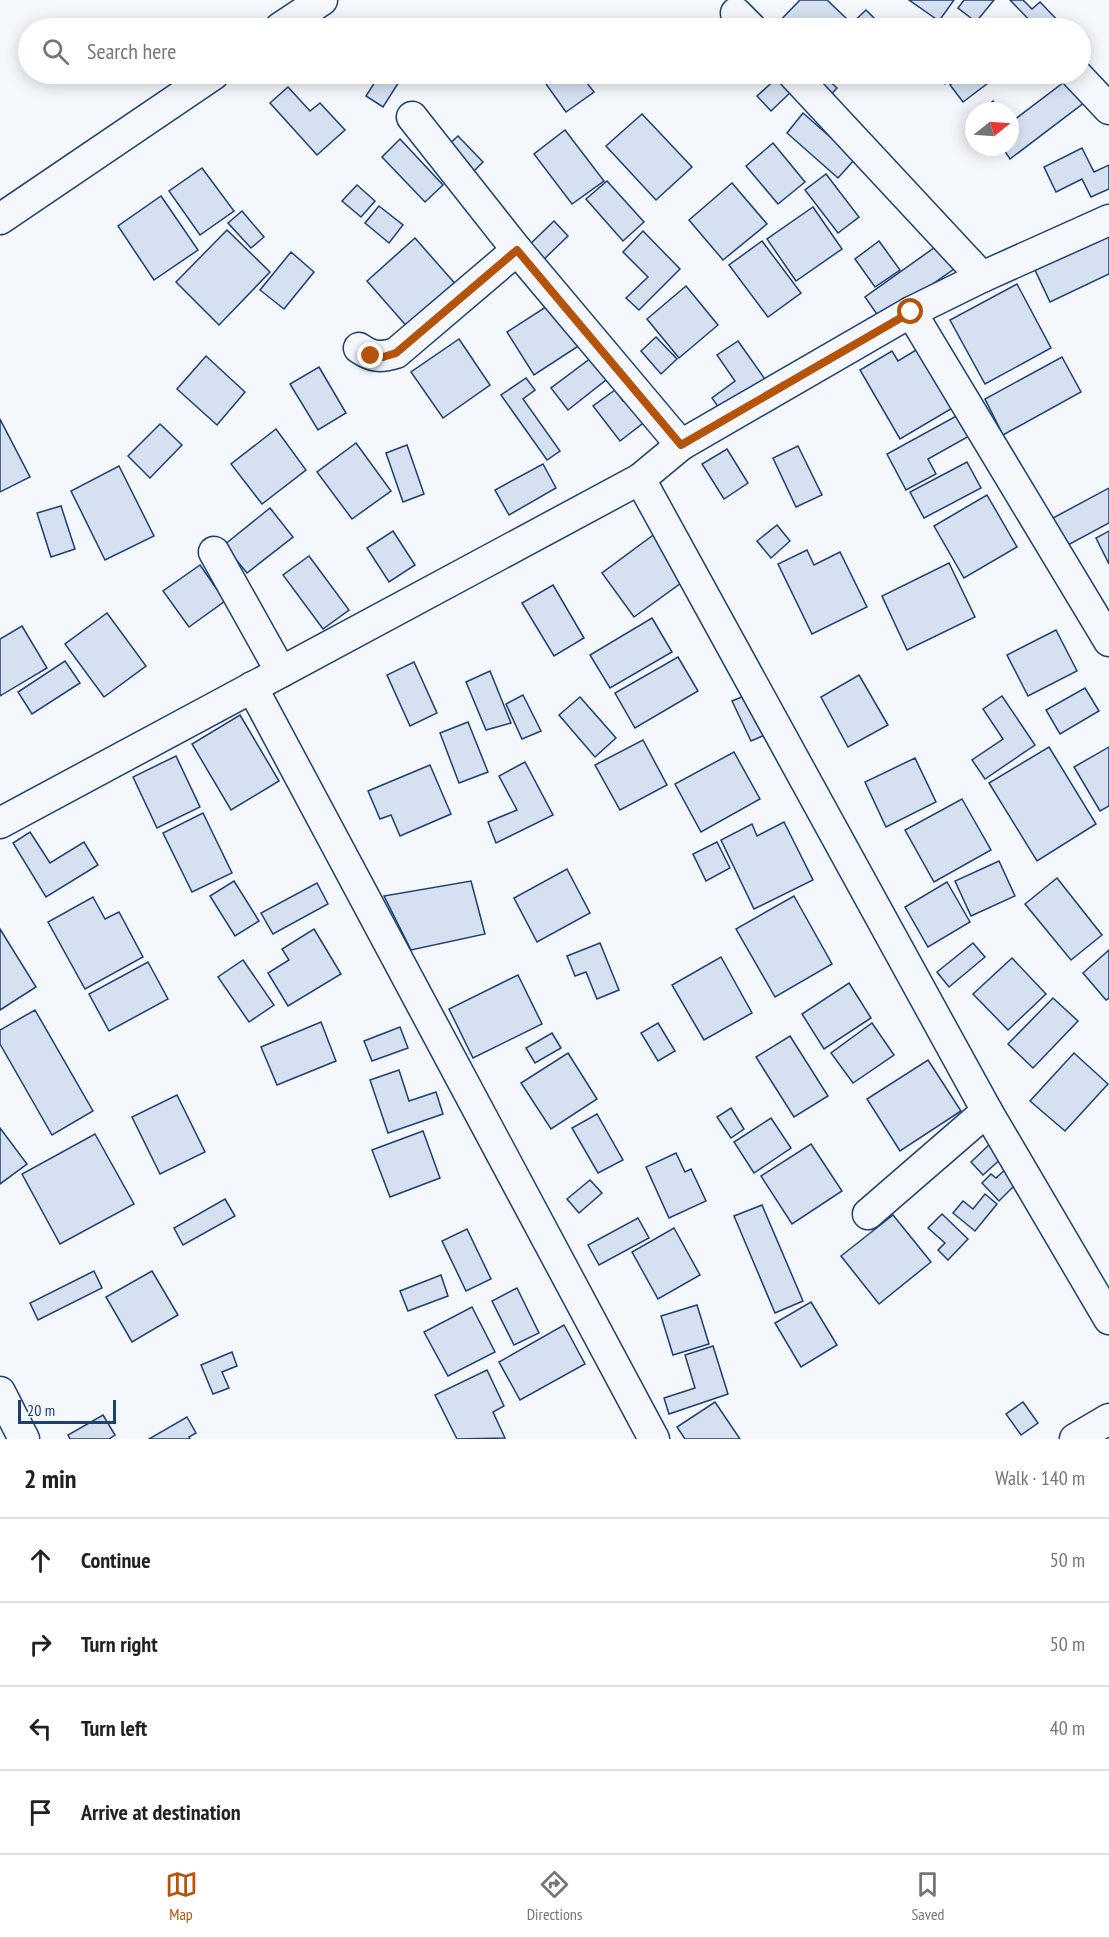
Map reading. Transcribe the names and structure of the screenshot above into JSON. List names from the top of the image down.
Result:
{
  "scale_bar": "20 m",
  "north": "right",
  "page": {
    "search": "Search here",
    "scale": "20 m",
    "heading": ["2 min", "Walk · 140 m"],
    "list": [
      ["Continue", "50 m"],
      ["Turn right", "50 m"],
      ["Turn left", "40 m"],
      "Arrive at destination"
    ],
    "nav": ["Map", "Directions", "Saved"]
  }
}
